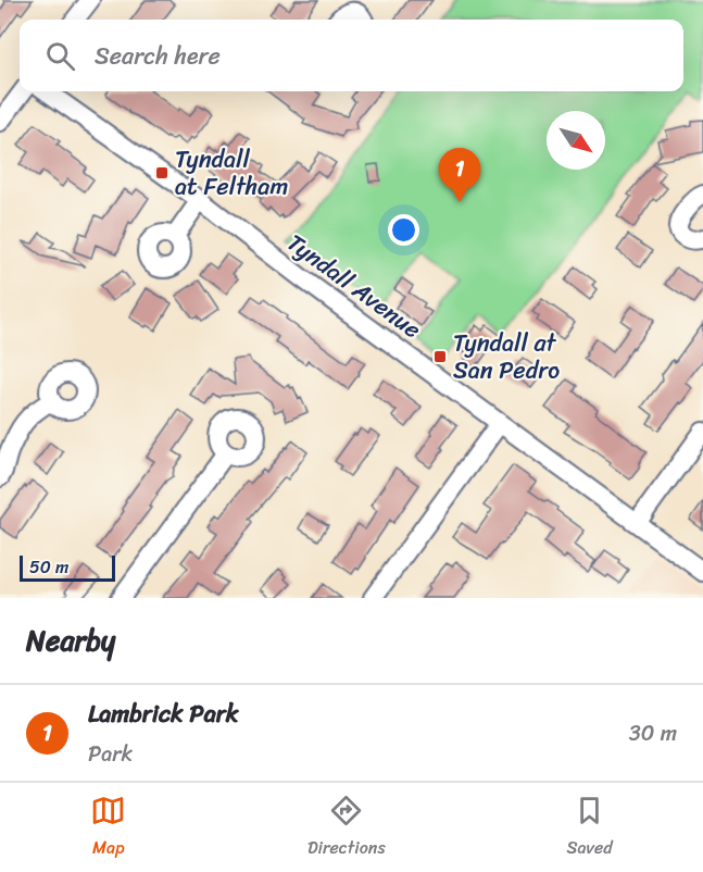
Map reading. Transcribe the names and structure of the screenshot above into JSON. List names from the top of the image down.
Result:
{
  "streets": {
    "street": ["Tyndall Avenue"]
  },
  "places": {
    "transit": ["Tyndall at Feltham", "Tyndall at San Pedro"]
  },
  "scale_bar": "50 m",
  "north": "bottom right",
  "page": {
    "search": "Search here",
    "pins": "1",
    "scale": "50 m",
    "heading": "Nearby",
    "list": [
      {
        "mark": "1",
        "name": "Lambrick Park",
        "note": "Park",
        "value": "30 m"
      }
    ],
    "nav": ["Map", "Directions", "Saved"]
  }
}
